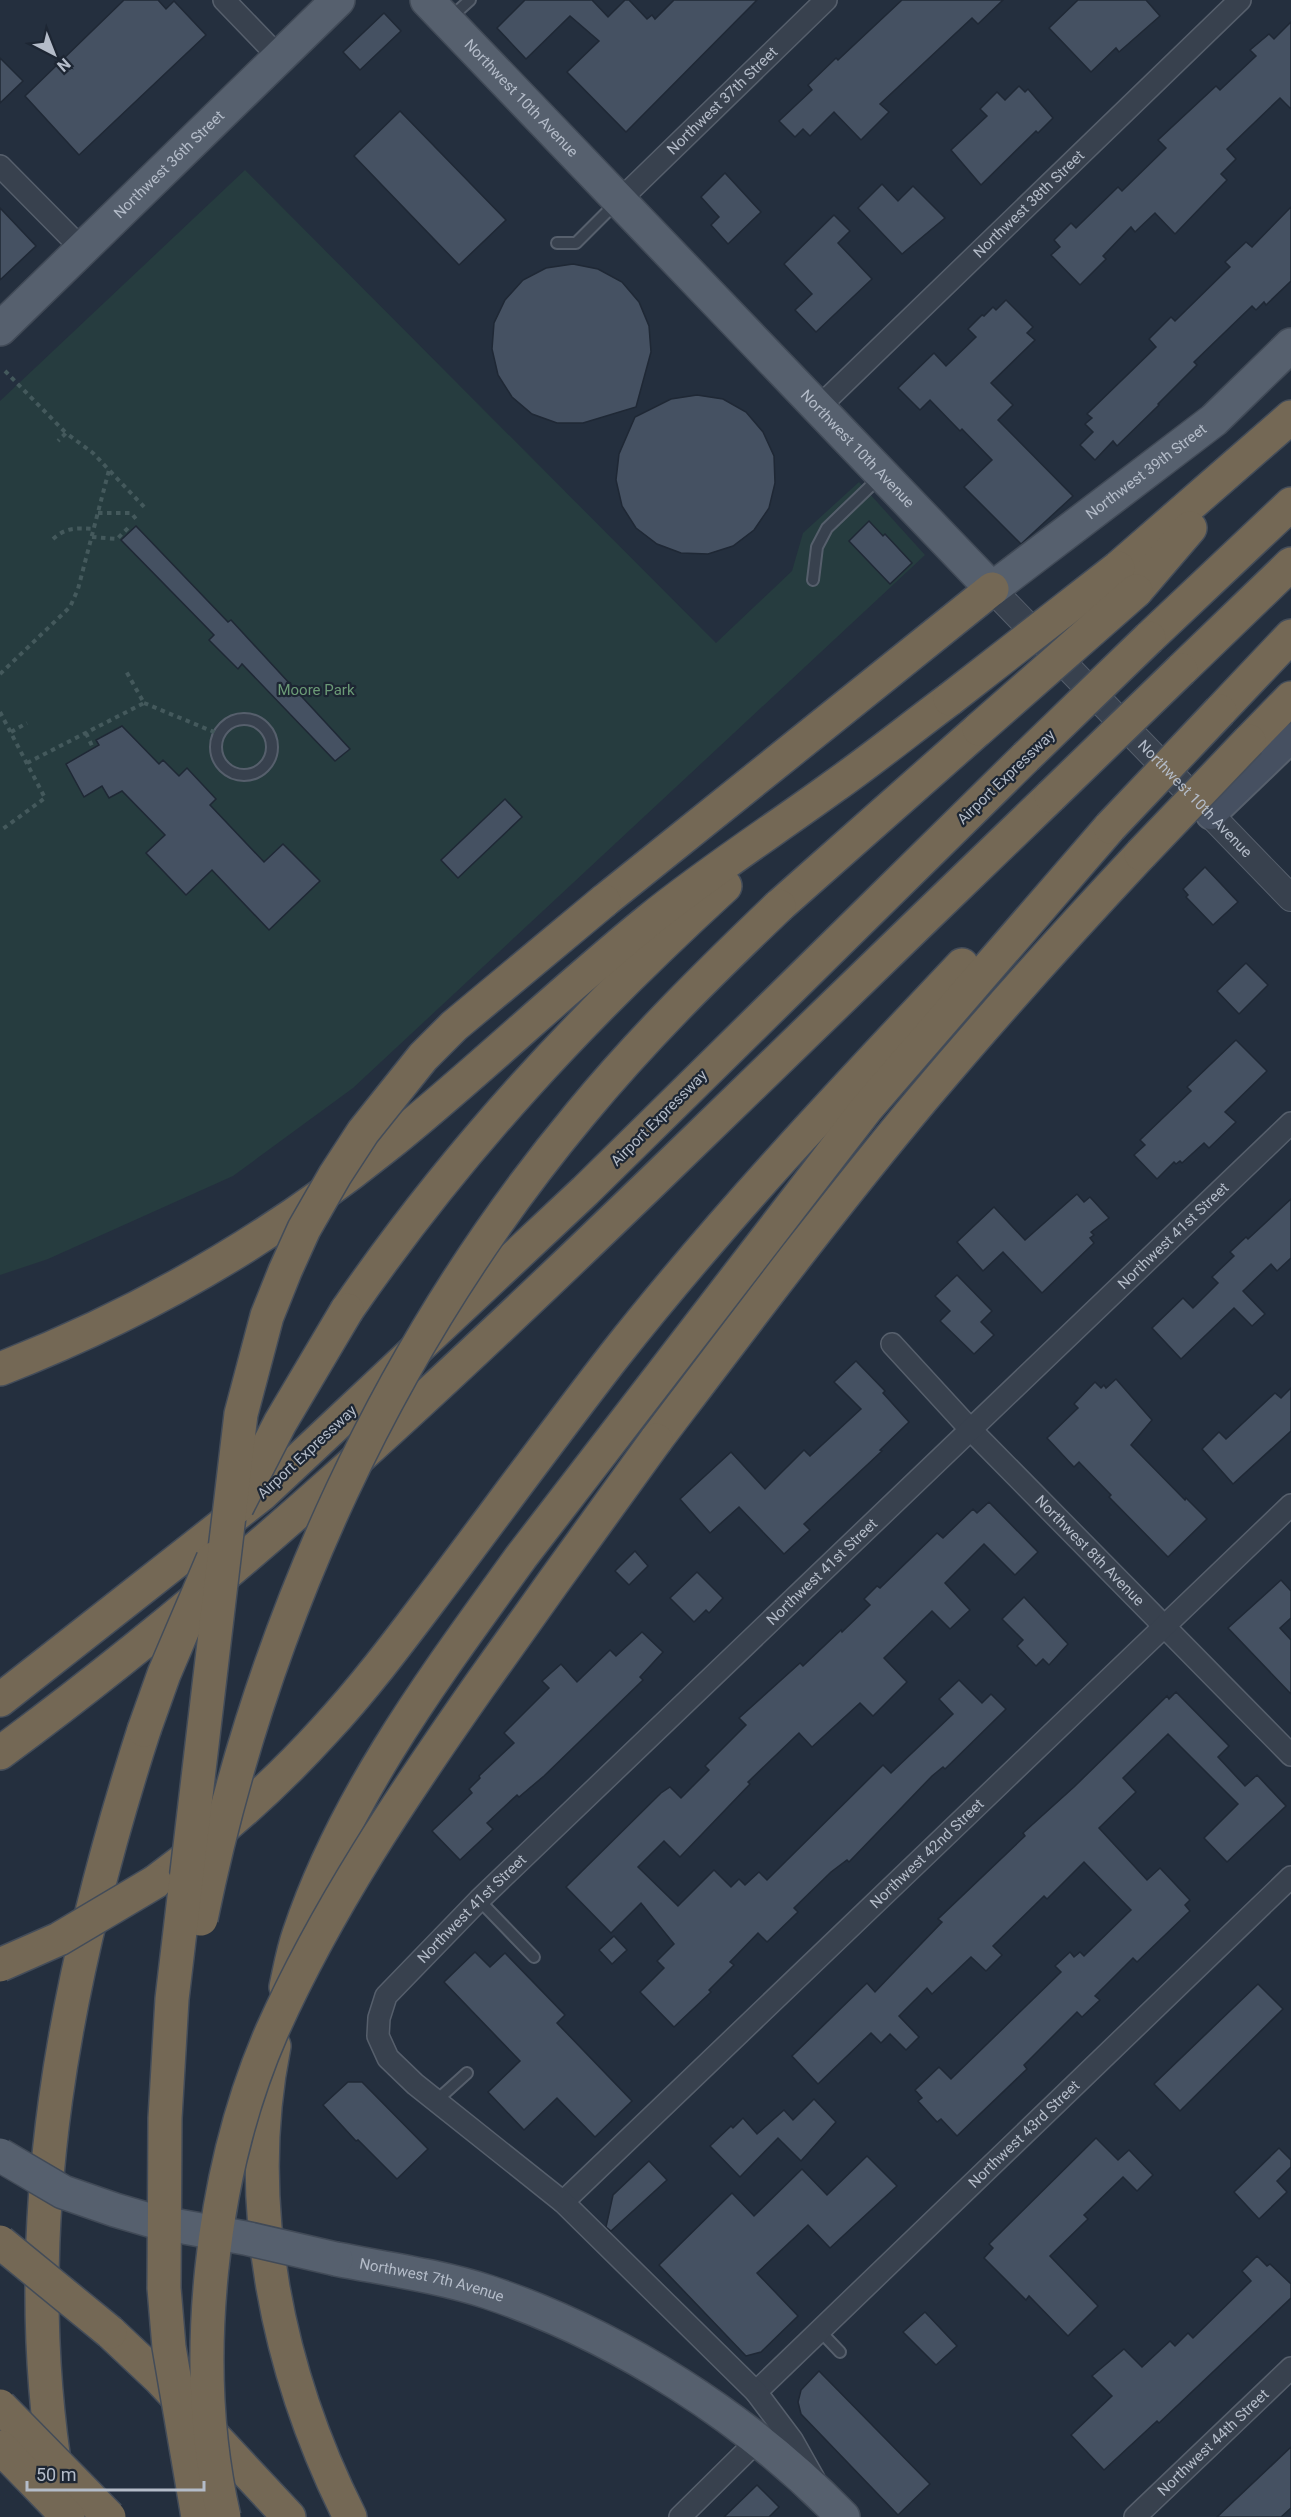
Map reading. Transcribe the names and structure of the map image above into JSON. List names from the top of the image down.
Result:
{
  "streets": {
    "highway": ["Airport Expressway"],
    "main road": [
      "Northwest 10th Avenue",
      "Northwest 36th Street",
      "Northwest 39th Street",
      "Northwest 7th Avenue"
    ],
    "street": [
      "Northwest 37th Street",
      "Northwest 38th Street",
      "Northwest 41st Street",
      "Northwest 8th Avenue",
      "Northwest 42nd Street",
      "Northwest 43rd Street",
      "Northwest 44th Street"
    ]
  },
  "crossings": [
    ["Northwest 10th Avenue", "Northwest 37th Street"],
    ["Northwest 10th Avenue", "Northwest 38th Street"],
    ["Northwest 10th Avenue", "Northwest 39th Street"],
    ["Northwest 41st Street", "Northwest 8th Avenue"],
    ["Northwest 41st Street", "Northwest 7th Avenue"],
    ["Northwest 8th Avenue", "Northwest 42nd Street"],
    ["Northwest 42nd Street", "Northwest 7th Avenue"],
    ["Northwest 43rd Street", "Northwest 7th Avenue"]
  ],
  "parks": ["Moore Park"],
  "scale_bar": "50 m",
  "north": "bottom right"
}
